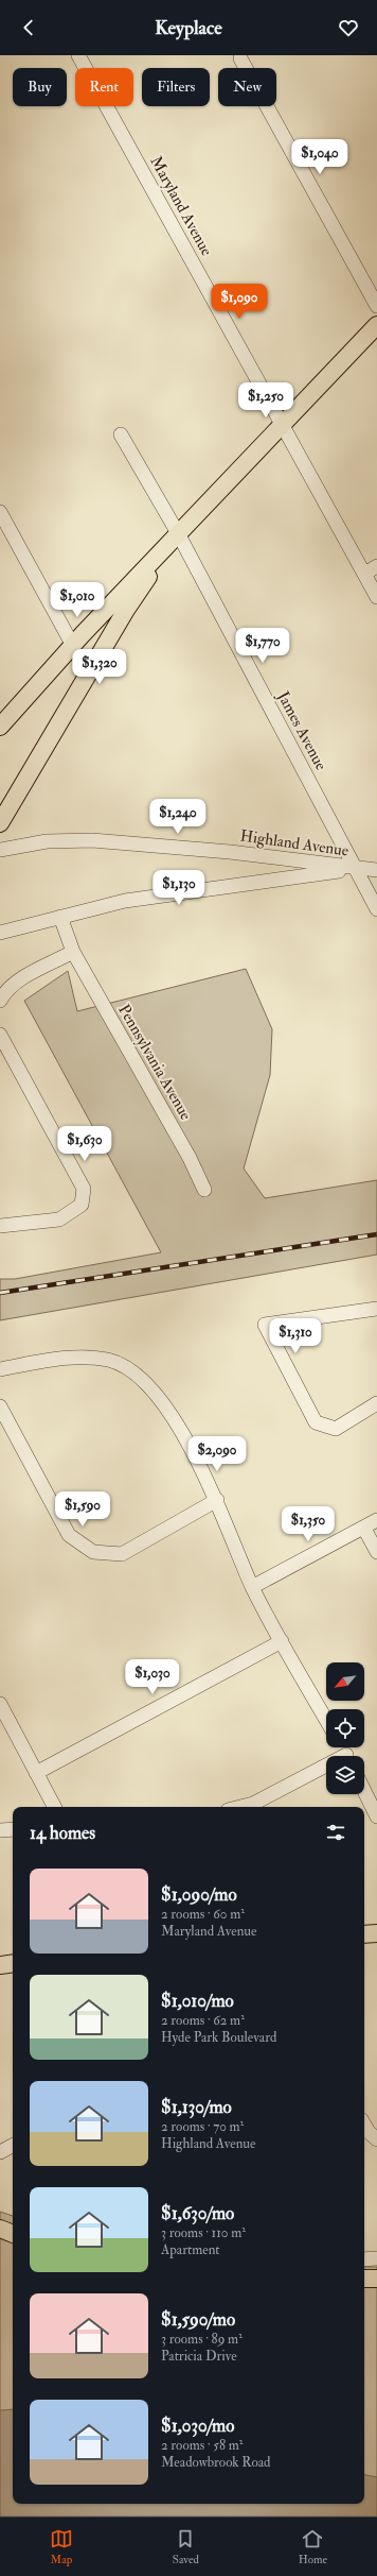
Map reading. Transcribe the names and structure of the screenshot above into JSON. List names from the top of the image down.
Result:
{
  "streets": {
    "street": [
      "Maryland Avenue",
      "James Avenue",
      "Highland Avenue",
      "Pennsylvania Avenue"
    ]
  },
  "crossings": [
    ["James Avenue", "Highland Avenue"],
    ["Highland Avenue", "Pennsylvania Avenue"]
  ],
  "north": "bottom left",
  "page": {
    "header": "Keyplace",
    "chip": [
      "Buy",
      "Rent",
      "Filters",
      "New"
    ],
    "price": [
      "$1,040",
      "$1,090",
      "$1,250",
      "$1,010",
      "$1,770",
      "$1,320",
      "$1,240",
      "$1,130",
      "$1,630",
      "$1,310",
      "$2,090",
      "$1,590",
      "$1,350",
      "$1,030"
    ],
    "heading": "14 homes",
    "list": [
      {
        "name": "$1,090/mo",
        "note": "2 rooms · 60 m² · Maryland Avenue"
      },
      {
        "name": "$1,010/mo",
        "note": "2 rooms · 62 m² · Hyde Park Boulevard"
      },
      {
        "name": "$1,130/mo",
        "note": "2 rooms · 70 m² · Highland Avenue"
      },
      {
        "name": "$1,630/mo",
        "note": "3 rooms · 110 m² · Apartment"
      },
      {
        "name": "$1,590/mo",
        "note": "3 rooms · 89 m² · Patricia Drive"
      },
      {
        "name": "$1,030/mo",
        "note": "2 rooms · 58 m² · Meadowbrook Road"
      }
    ],
    "tabs": ["Map", "Saved", "Home"]
  }
}
